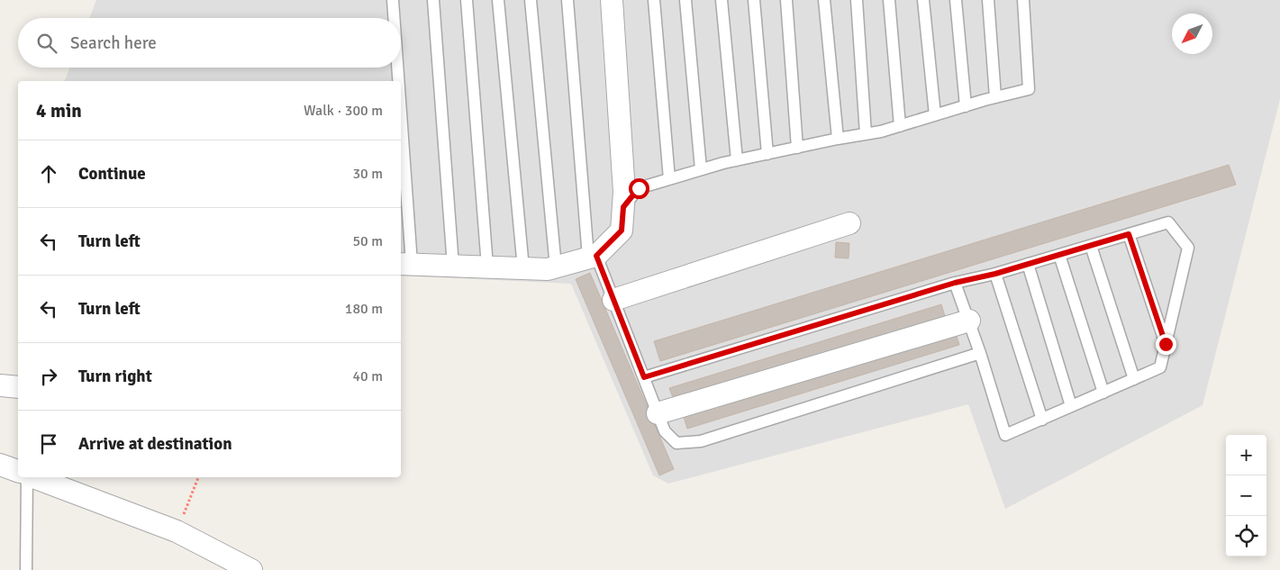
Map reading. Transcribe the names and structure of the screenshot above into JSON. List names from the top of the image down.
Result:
{
  "north": "bottom left",
  "page": {
    "search": "Search here",
    "heading": ["4 min", "Walk · 300 m"],
    "list": [
      ["Continue", "30 m"],
      ["Turn left", "50 m"],
      ["Turn left", "180 m"],
      ["Turn right", "40 m"],
      "Arrive at destination"
    ],
    "map_buttons": ["+", "−"]
  }
}
